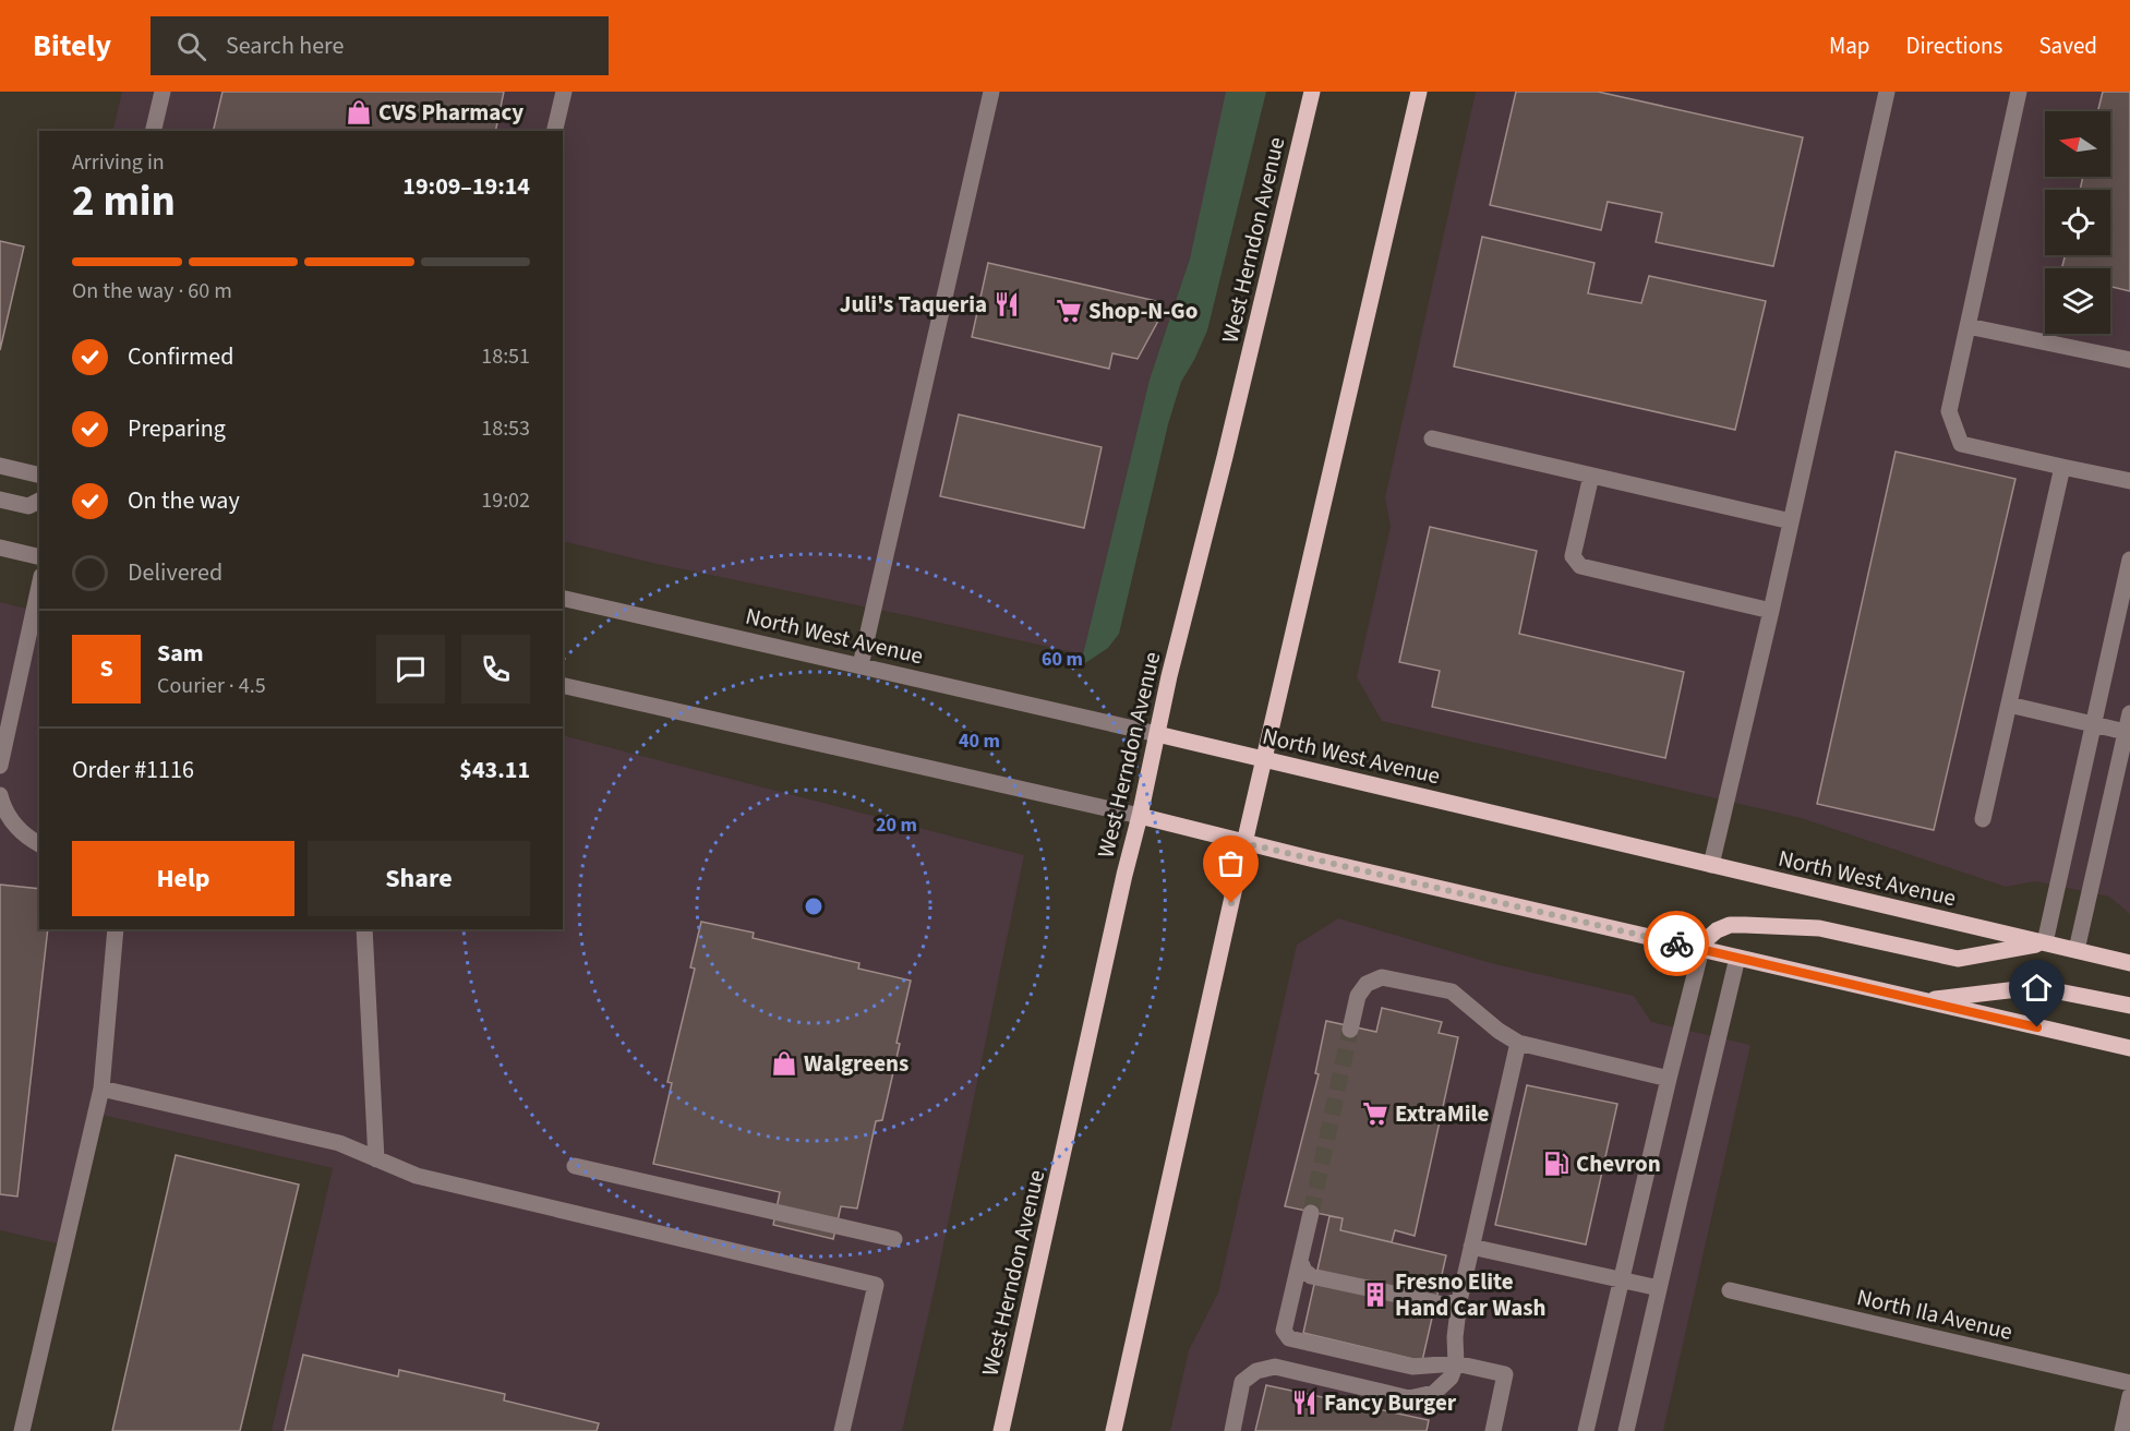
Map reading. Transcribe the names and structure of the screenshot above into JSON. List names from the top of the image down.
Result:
{
  "streets": {
    "main road": ["West Herndon Avenue", "North West Avenue"],
    "street": ["North Ila Avenue"]
  },
  "crossings": [
    ["West Herndon Avenue", "North West Avenue"]
  ],
  "places": {
    "shop": ["CVS Pharmacy", "Walgreens"],
    "restaurant": ["Juli's Taqueria", "Fancy Burger"],
    "supermarket": ["Shop-N-Go", "ExtraMile"],
    "fuel station": ["Chevron"],
    "building": ["Fresno Elite Hand Car Wash"]
  },
  "north": "left",
  "page": {
    "header": "Bitely",
    "search": "Search here",
    "nav": ["Map", "Directions", "Saved"],
    "heading": ["2 min", "Arriving in", "19:09–19:14"],
    "panel": [
      "Sam",
      "Courier · 4.5",
      "Order #1116",
      "$43.11"
    ],
    "bar": "On the way · 60 m",
    "list": [
      ["Confirmed", "18:51"],
      ["Preparing", "18:53"],
      ["On the way", "19:02"],
      "Delivered"
    ],
    "round": "S",
    "buttons": ["Help", "Share"]
  },
  "rings": ["60 m", "40 m", "20 m"]
}
